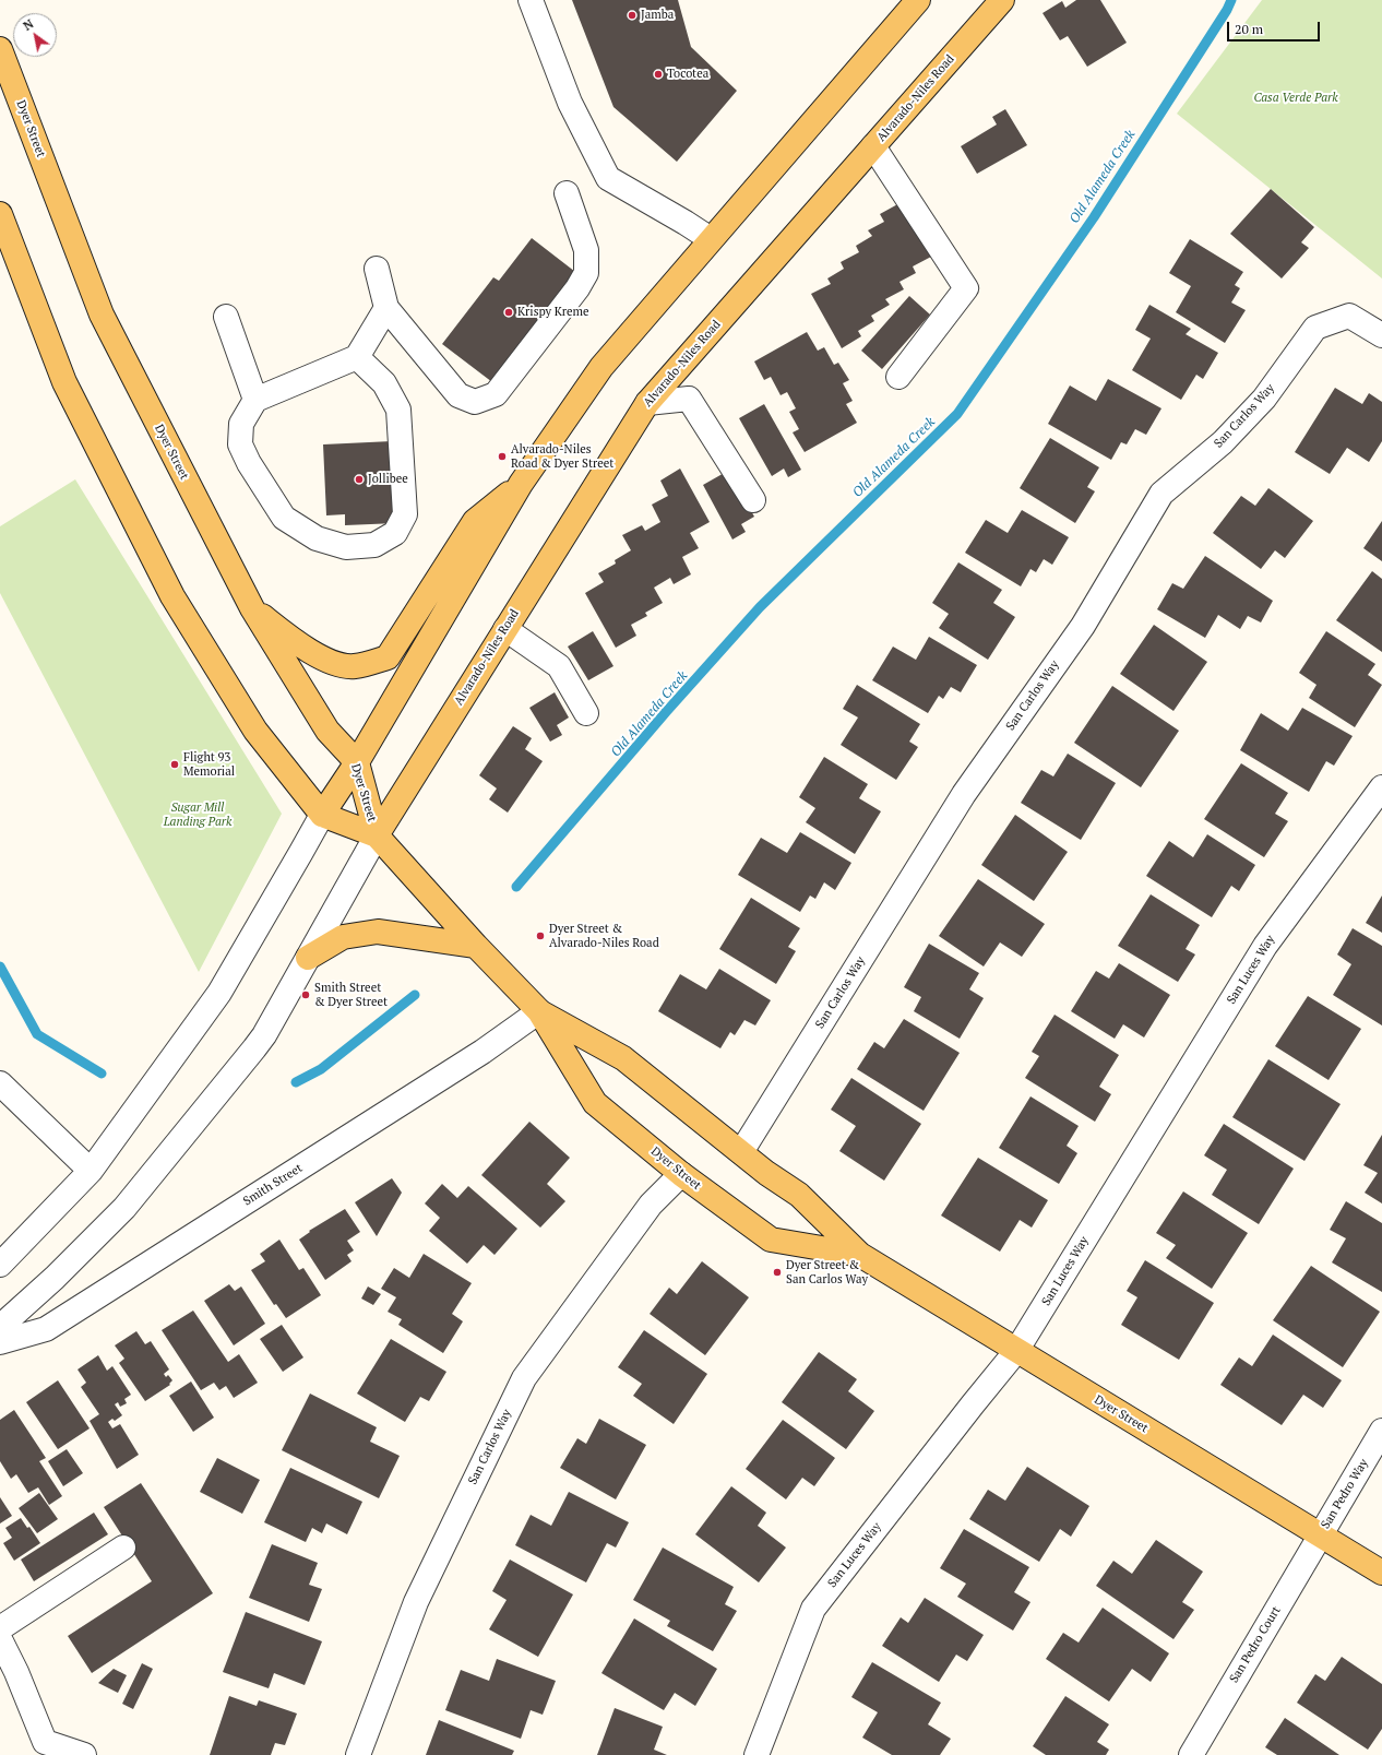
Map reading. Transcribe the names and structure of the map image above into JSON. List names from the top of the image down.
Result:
{
  "streets": {
    "main road": ["Alvarado-Niles Road", "Dyer Street"],
    "street": [
      "San Carlos Way",
      "San Luces Way",
      "Smith Street",
      "San Pedro Way",
      "San Pedro Court"
    ]
  },
  "crossings": [
    ["Alvarado-Niles Road", "Dyer Street"],
    ["Dyer Street", "San Carlos Way"],
    ["Dyer Street", "San Luces Way"],
    ["Dyer Street", "Smith Street"],
    ["Dyer Street", "San Pedro Way"],
    ["Dyer Street", "San Pedro Court"],
    ["San Pedro Way", "San Pedro Court"]
  ],
  "water": ["Old Alameda Creek"],
  "parks": ["Casa Verde Park", "Sugar Mill Landing Park"],
  "places": [
    "Jamba",
    "Tocotea",
    "Krispy Kreme",
    "Alvarado-Niles Road & Dyer Street",
    "Jollibee",
    "Flight 93 Memorial",
    "Dyer Street & Alvarado-Niles Road",
    "Smith Street & Dyer Street",
    "Dyer Street & San Carlos Way"
  ],
  "scale_bar": "20 m",
  "north": "top left"
}
